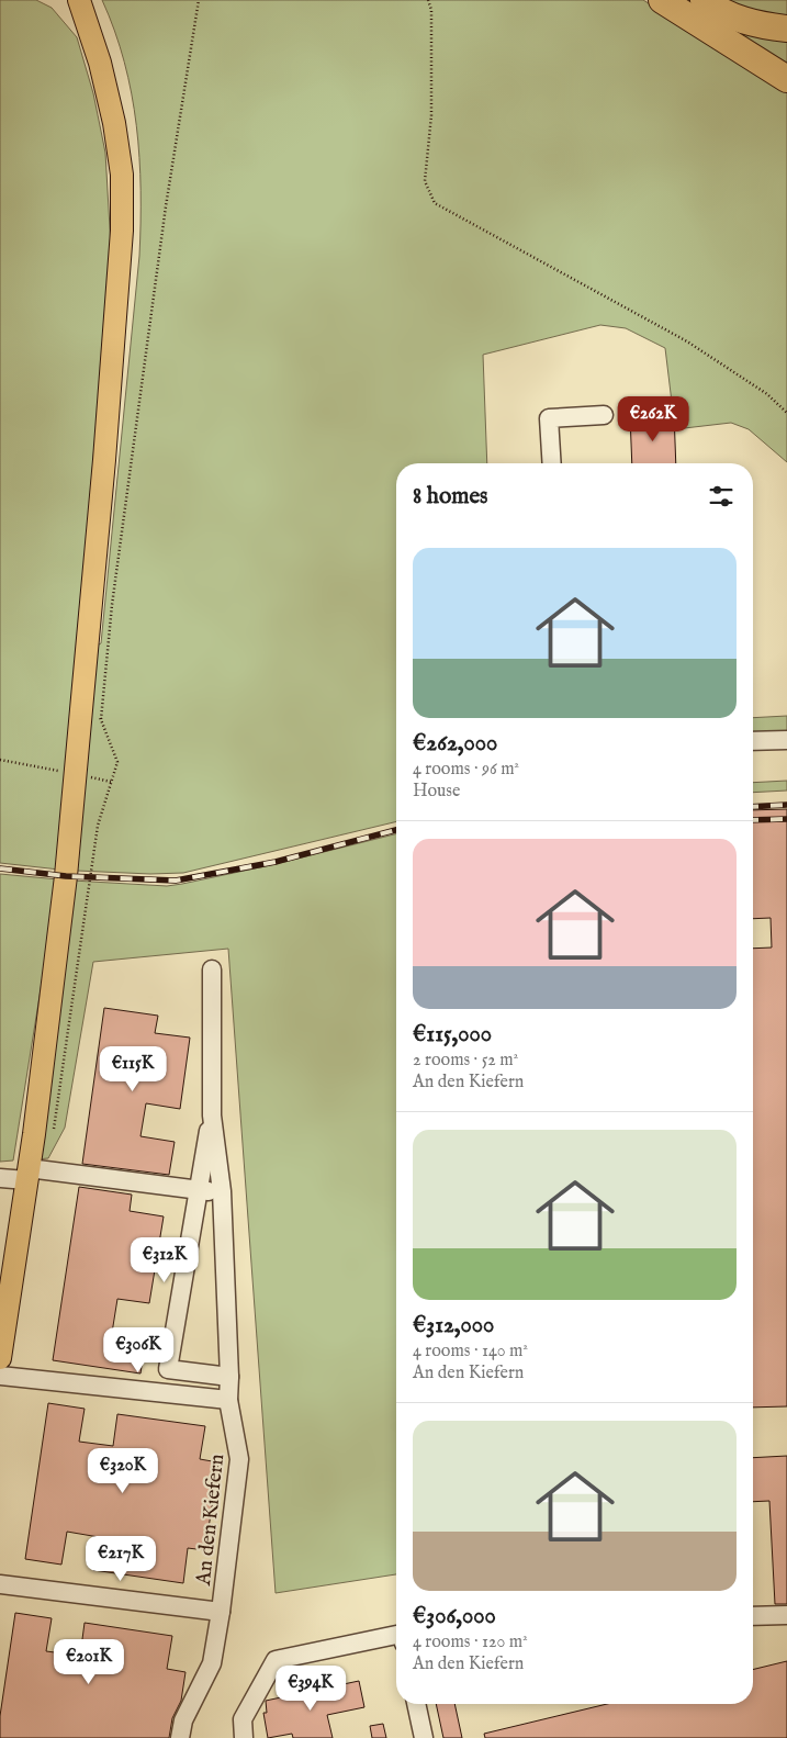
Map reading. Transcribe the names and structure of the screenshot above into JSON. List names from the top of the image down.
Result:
{
  "streets": {
    "street": ["An den Kiefern"]
  },
  "page": {
    "price": [
      "€262K",
      "€115K",
      "€312K",
      "€306K",
      "€320K",
      "€217K",
      "€201K",
      "€394K"
    ],
    "heading": "8 homes",
    "list": [
      {
        "name": "€262,000",
        "note": "4 rooms · 96 m² · House"
      },
      {
        "name": "€115,000",
        "note": "2 rooms · 52 m² · An den Kiefern"
      },
      {
        "name": "€312,000",
        "note": "4 rooms · 140 m² · An den Kiefern"
      },
      {
        "name": "€306,000",
        "note": "4 rooms · 120 m² · An den Kiefern"
      }
    ]
  }
}
